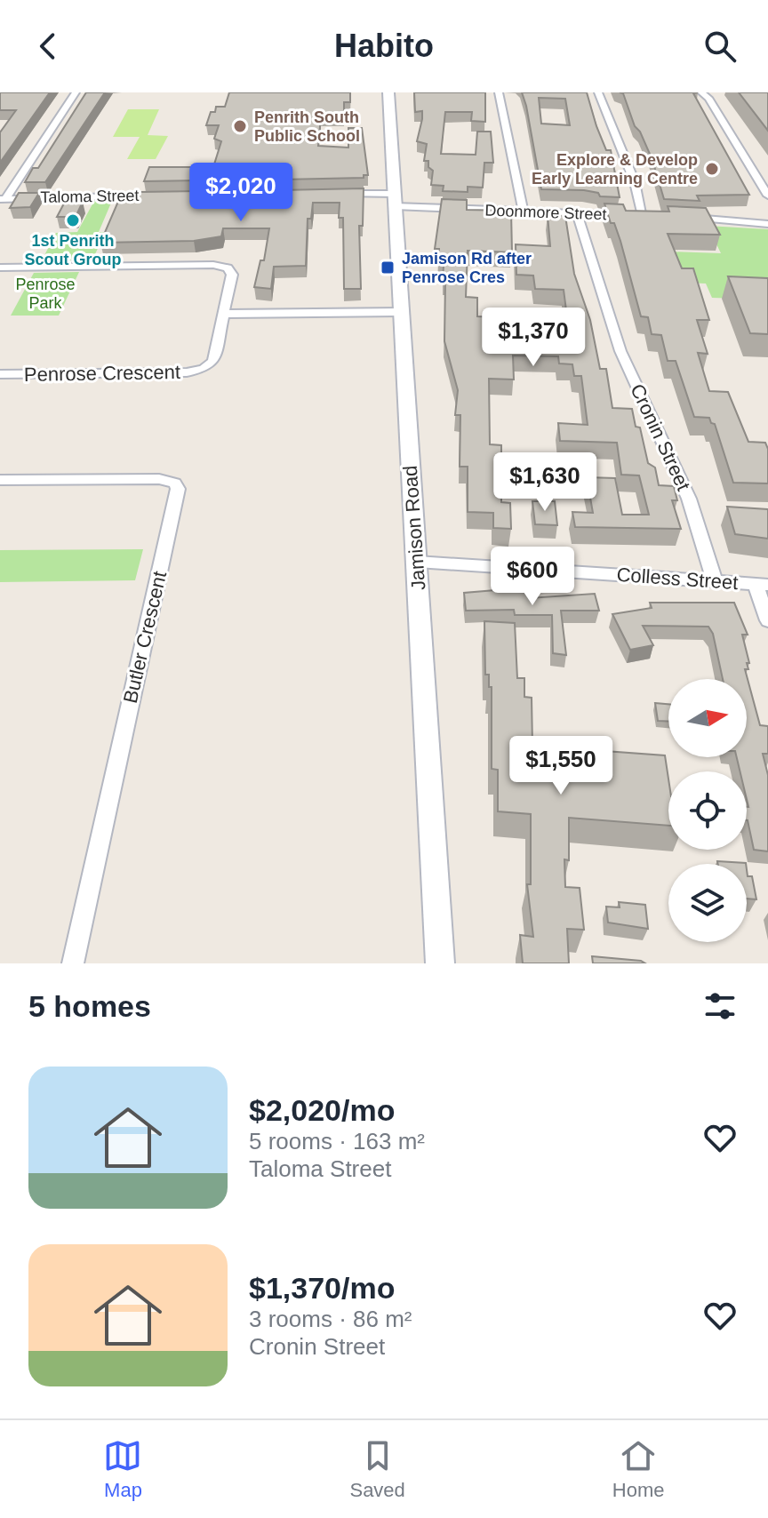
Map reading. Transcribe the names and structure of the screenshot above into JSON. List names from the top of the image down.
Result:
{
  "streets": {
    "main road": ["Jamison Road"],
    "street": [
      "Taloma Street",
      "Doonmore Street",
      "Penrose Crescent",
      "Cronin Street",
      "Colless Street",
      "Butler Crescent"
    ]
  },
  "crossings": [
    ["Doonmore Street", "Cronin Street"],
    ["Doonmore Street", "Jamison Road"],
    ["Cronin Street", "Colless Street"],
    ["Jamison Road", "Colless Street"]
  ],
  "parks": ["Penrose Park"],
  "places": {
    "other": ["Penrith South Public School", "Explore & Develop Early Learning Centre", "1st Penrith Scout Group"],
    "transit": ["Jamison Rd after Penrose Cres"]
  },
  "north": "right",
  "page": {
    "header": "Habito",
    "price": [
      "$2,020",
      "$1,370",
      "$1,630",
      "$600",
      "$1,550"
    ],
    "heading": "5 homes",
    "list": [
      {
        "name": "$2,020/mo",
        "note": "5 rooms · 163 m² · Taloma Street"
      },
      {
        "name": "$1,370/mo",
        "note": "3 rooms · 86 m² · Cronin Street"
      }
    ],
    "tabs": ["Map", "Saved", "Home"]
  }
}
